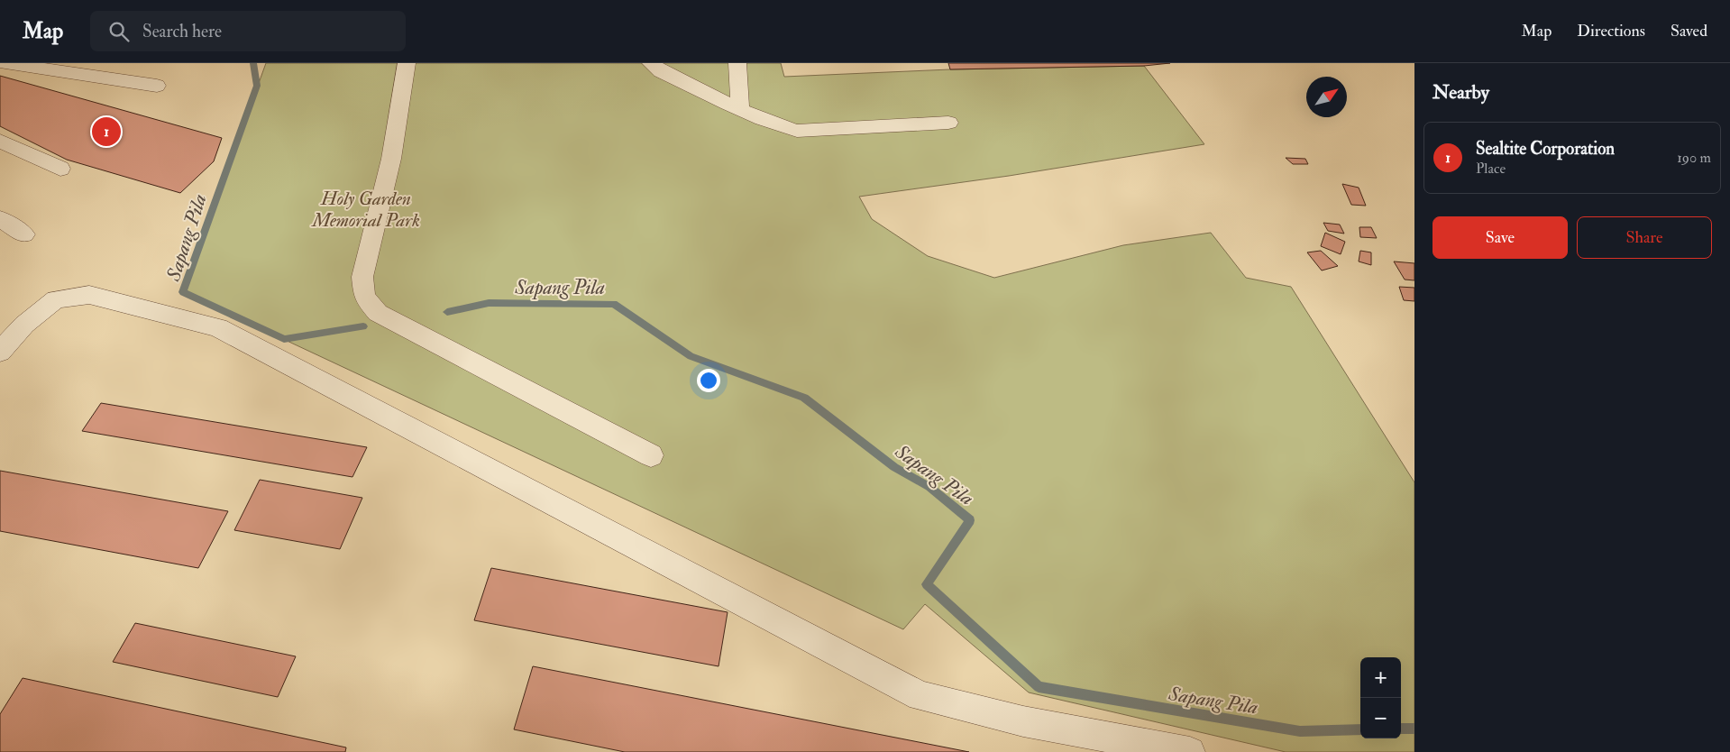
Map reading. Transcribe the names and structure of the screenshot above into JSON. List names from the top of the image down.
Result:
{
  "water": ["Sapang Pila"],
  "parks": ["Holy Garden Memorial Park"],
  "north": "top right",
  "page": {
    "header": "Map",
    "search": "Search here",
    "nav": ["Map", "Directions", "Saved"],
    "heading": "Nearby",
    "pins": "1",
    "list": [
      {
        "mark": "1",
        "name": "Sealtite Corporation",
        "note": "Place",
        "value": "190 m"
      }
    ],
    "buttons": ["Save", "Share"],
    "map_buttons": ["+", "−"]
  }
}
